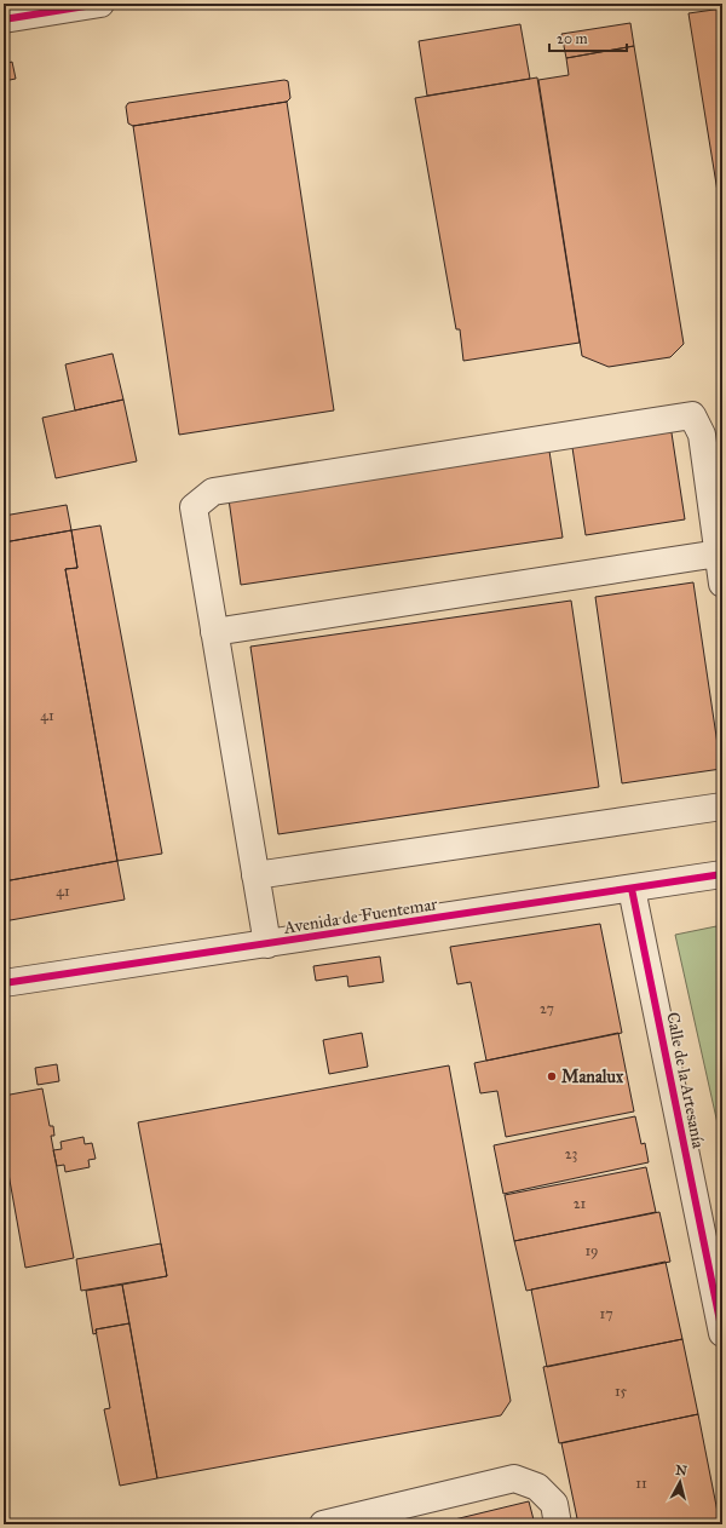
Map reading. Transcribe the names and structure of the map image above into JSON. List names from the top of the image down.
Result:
{
  "streets": {
    "street": ["Avenida de Fuentemar", "Calle de la Artesanía"]
  },
  "crossings": [
    ["Avenida de Fuentemar", "Calle de la Artesanía"]
  ],
  "places": ["Manalux"],
  "house_numbers": [
    "41",
    "41",
    "27",
    "23",
    "21",
    "19",
    "17",
    "15",
    "11"
  ],
  "scale_bar": "20 m",
  "north": "top"
}
